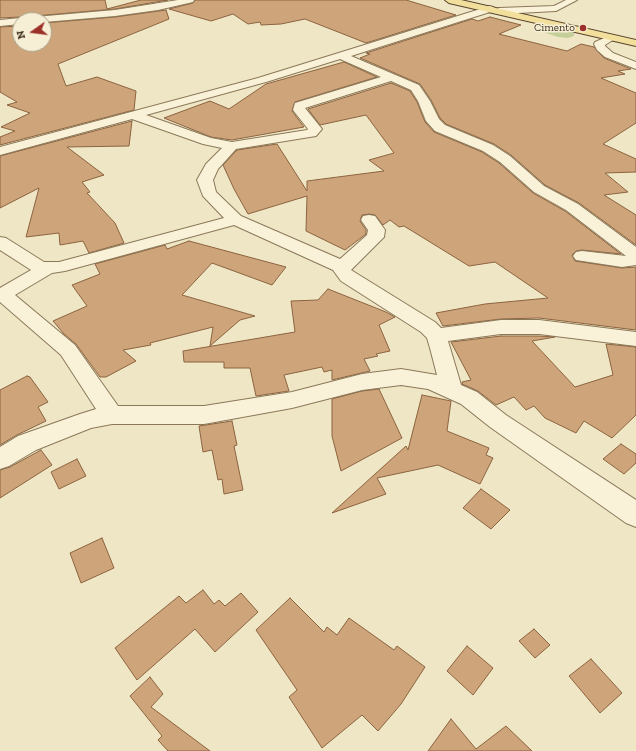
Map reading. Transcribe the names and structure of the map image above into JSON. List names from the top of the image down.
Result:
{
  "places": ["Cimento"],
  "north": "left"
}
